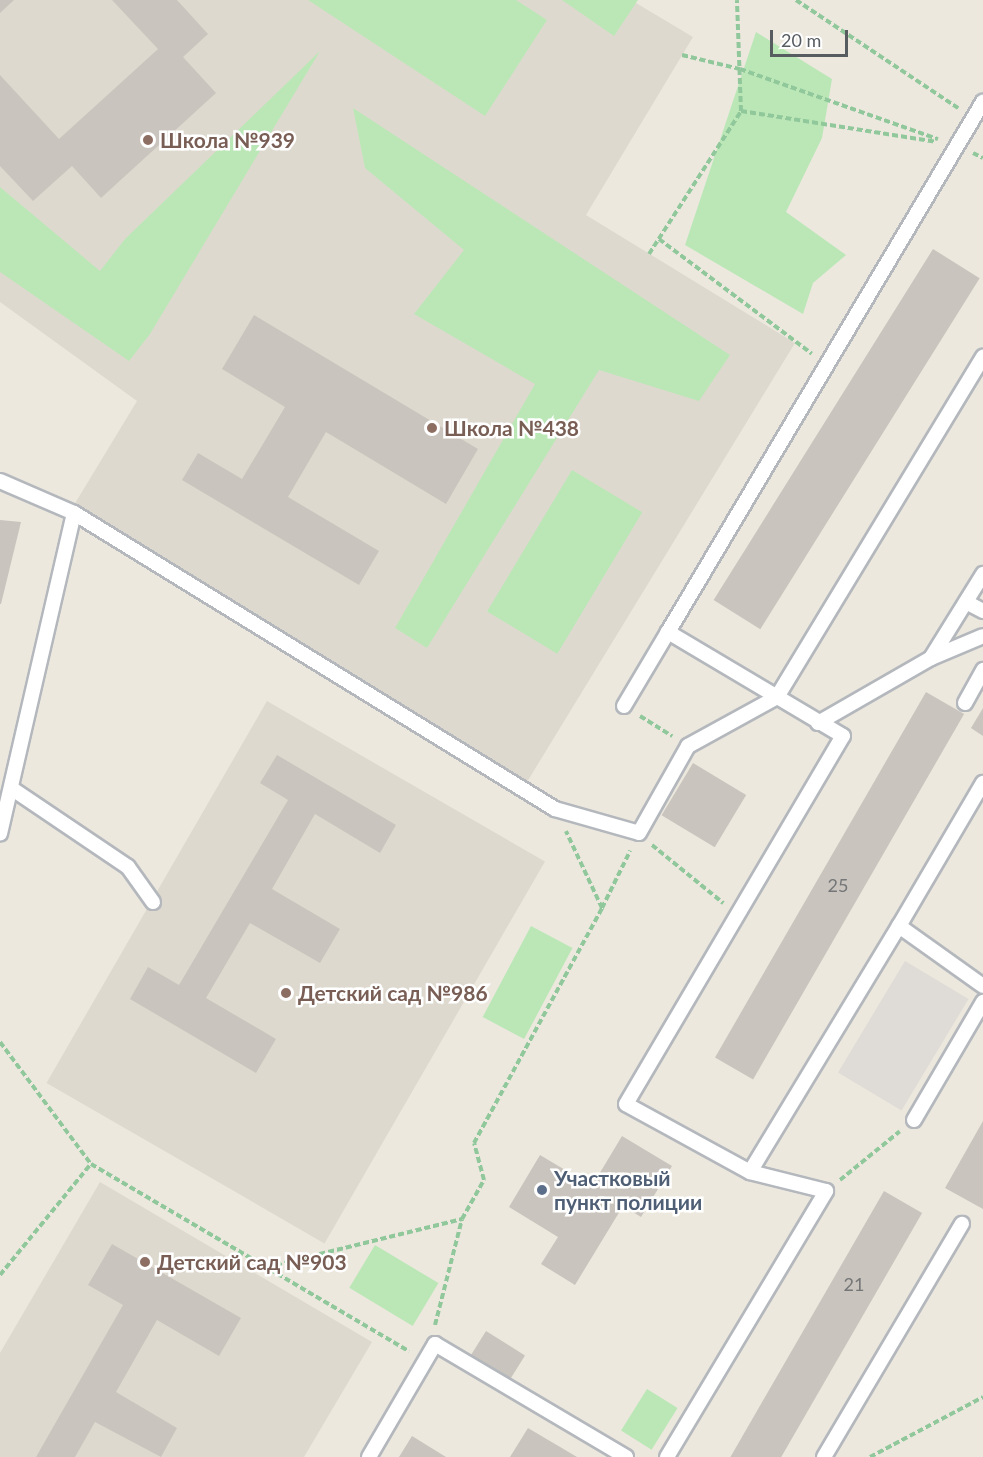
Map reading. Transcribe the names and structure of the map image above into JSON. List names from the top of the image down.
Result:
{
  "places": [
    "Школа №939",
    "Школа №438",
    "Детский сад №986",
    "Участковый пункт полиции",
    "Детский сад №903"
  ],
  "house_numbers": ["25", "21"],
  "scale_bar": "20 m"
}
